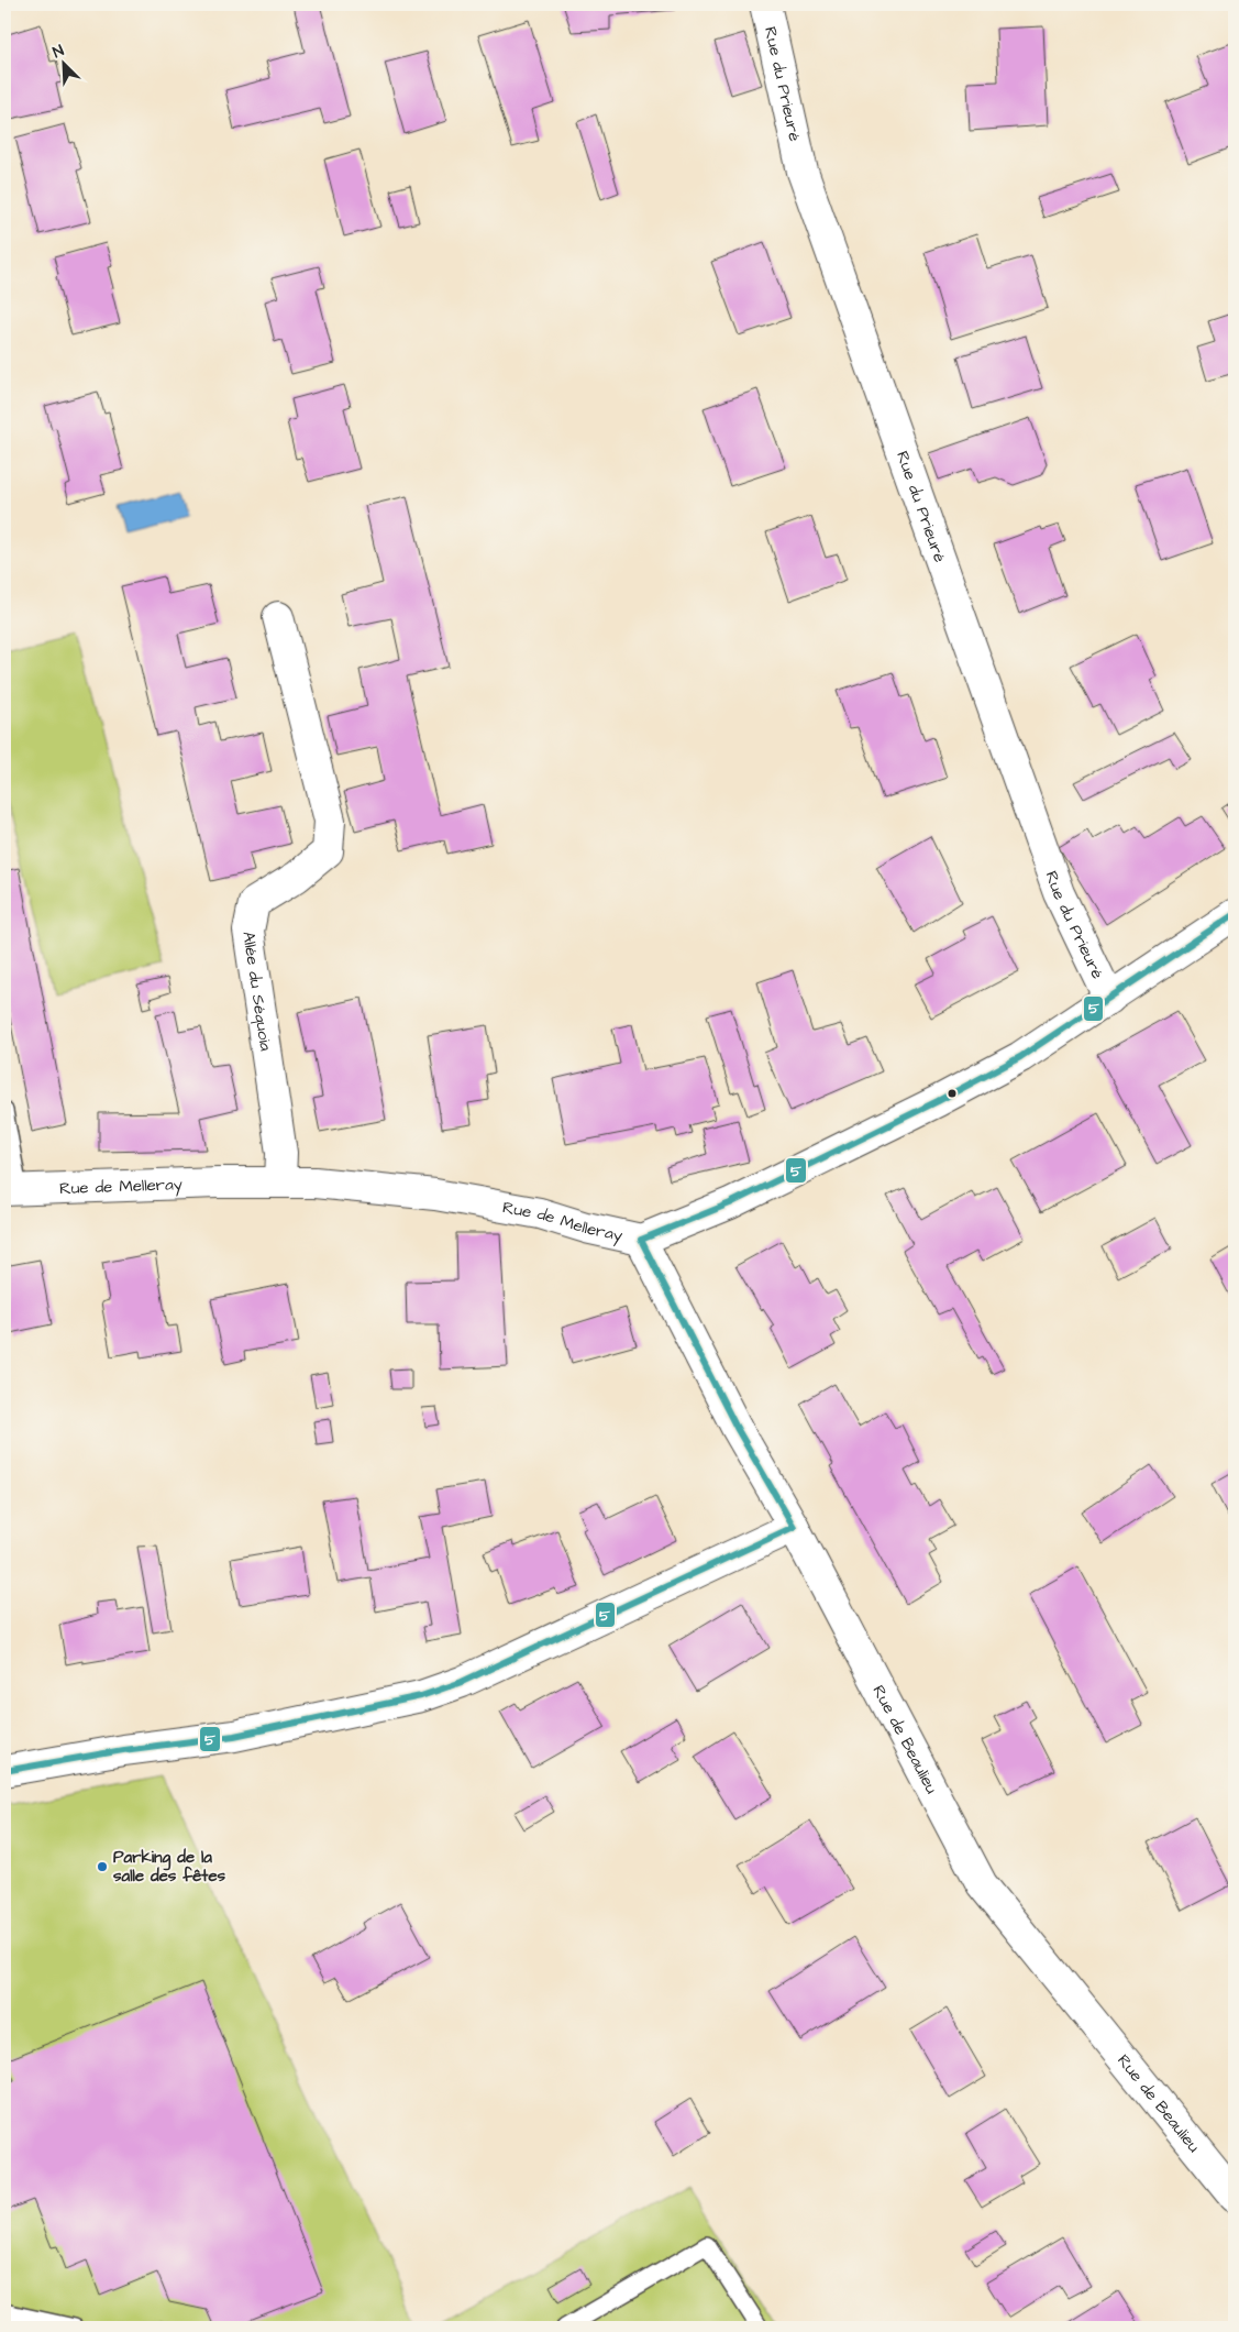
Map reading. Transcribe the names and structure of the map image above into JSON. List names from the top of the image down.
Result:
{
  "streets": {
    "street": [
      "Rue du Prieuré",
      "Allée du Séquoia",
      "Rue de Melleray",
      "Rue de Beaulieu"
    ]
  },
  "crossings": [
    ["Rue du Prieuré", "Rue de Melleray"],
    ["Allée du Séquoia", "Rue de Melleray"],
    ["Rue de Melleray", "Rue de Beaulieu"]
  ],
  "places": ["Parking de la salle des fêtes"],
  "lines": ["transit line 5"],
  "north": "top left"
}
